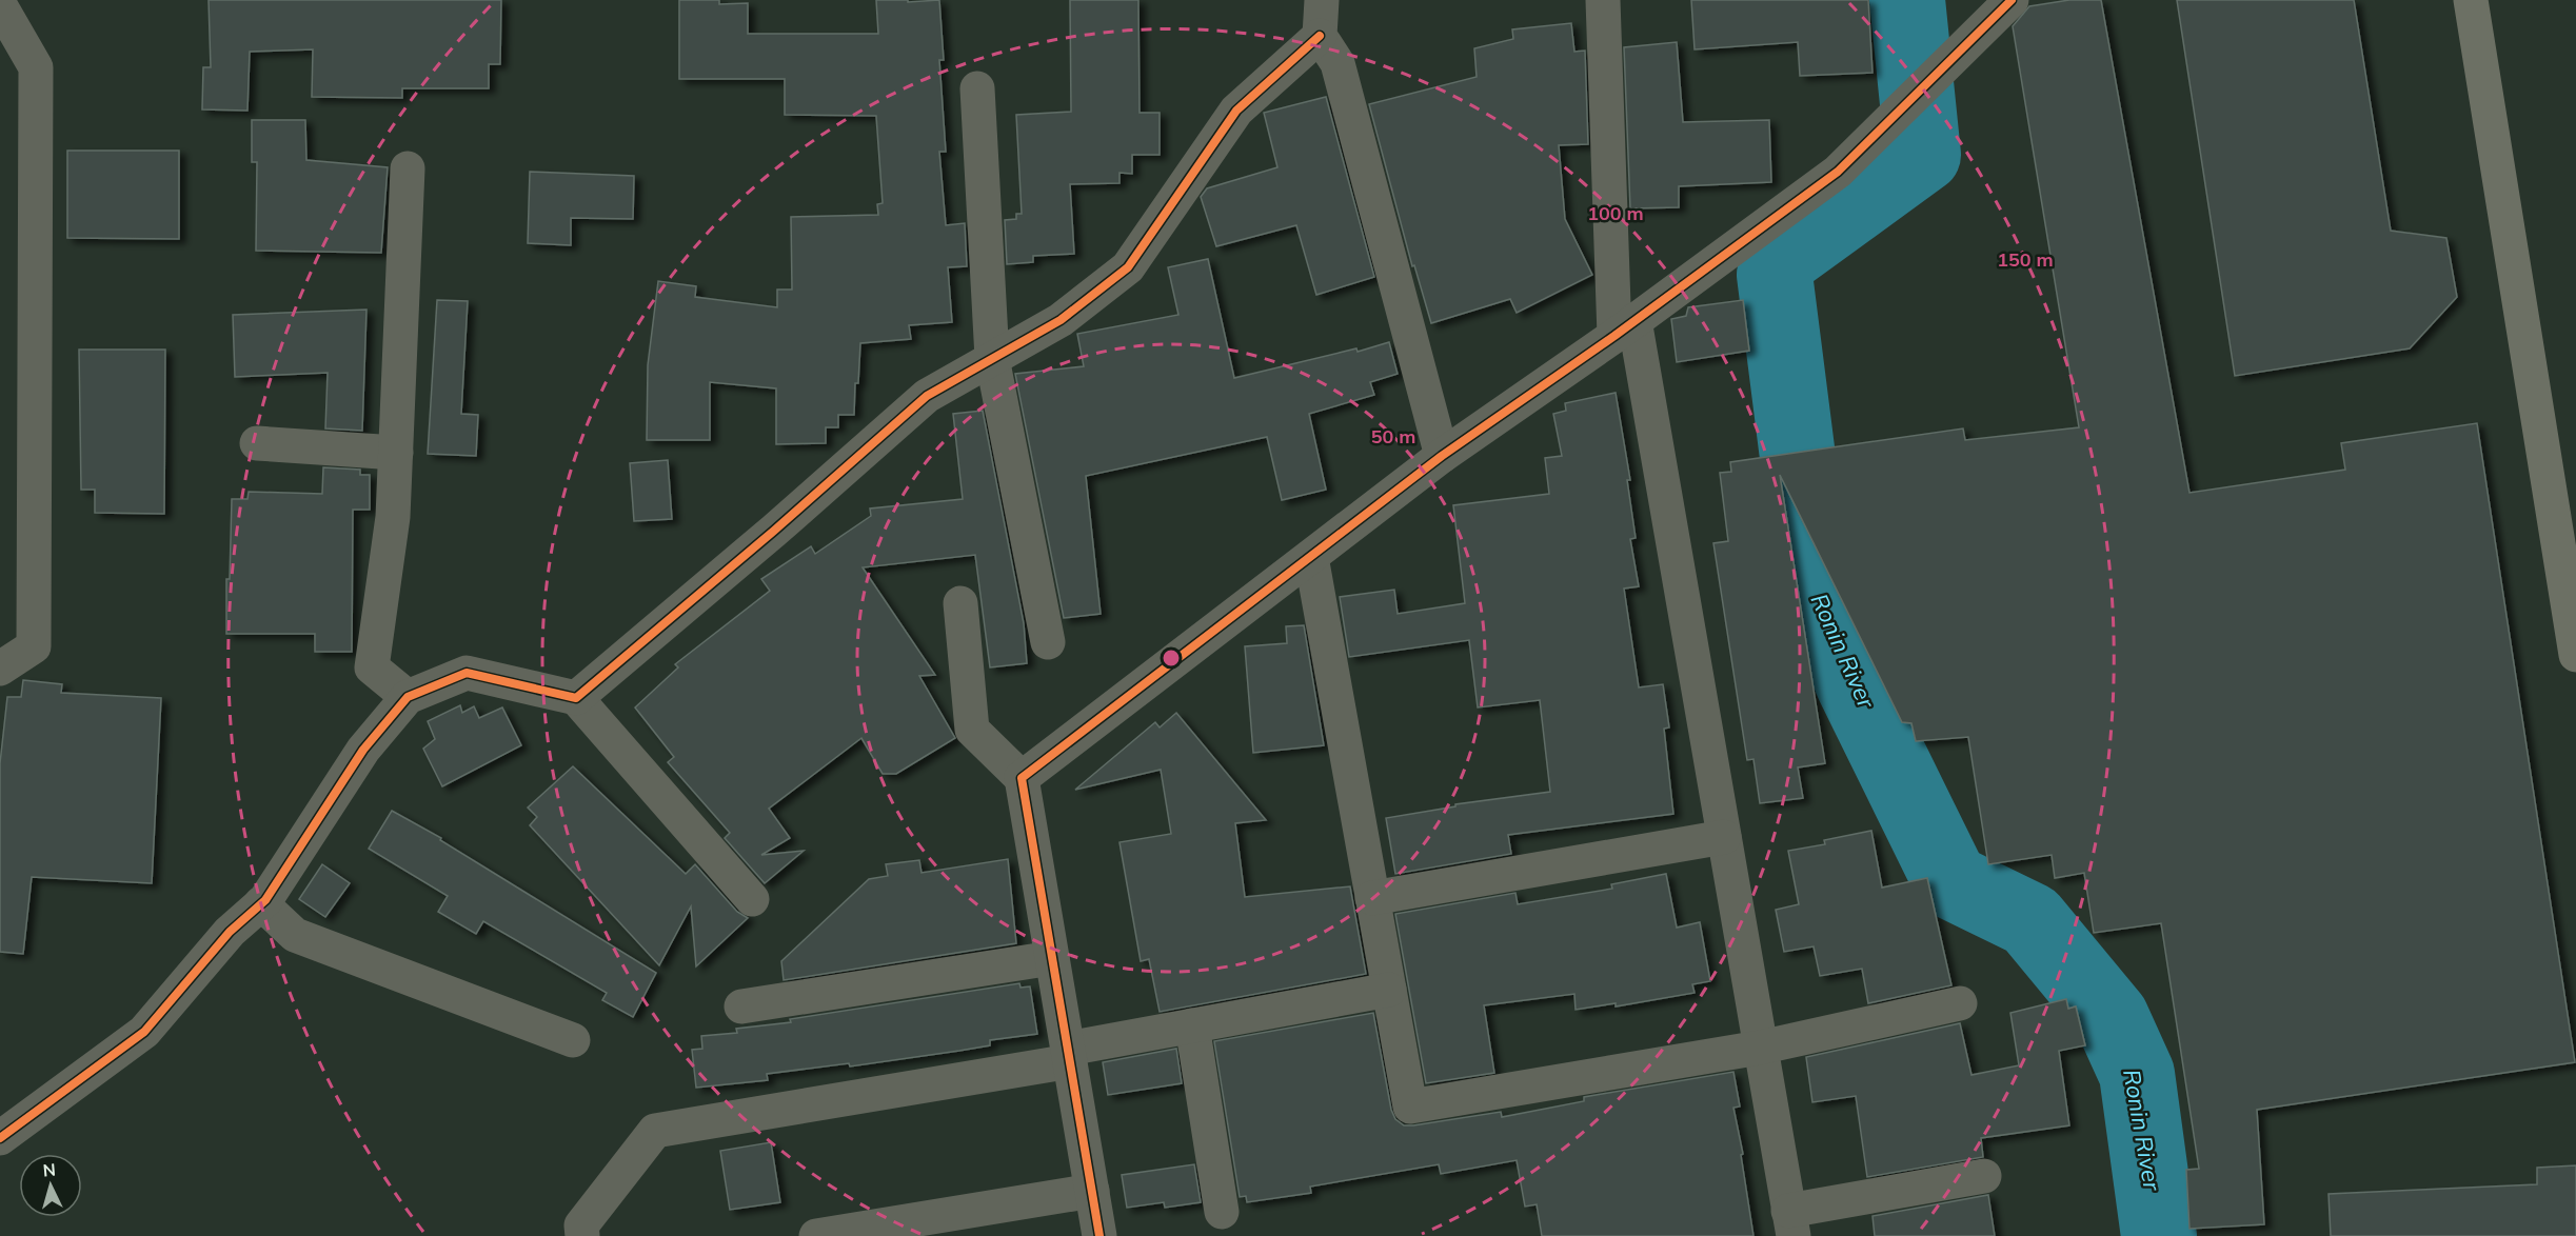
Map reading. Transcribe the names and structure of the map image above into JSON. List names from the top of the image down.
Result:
{
  "water": ["Ronin River"],
  "north": "top",
  "rings": ["100 m", "150 m", "50 m"]
}
